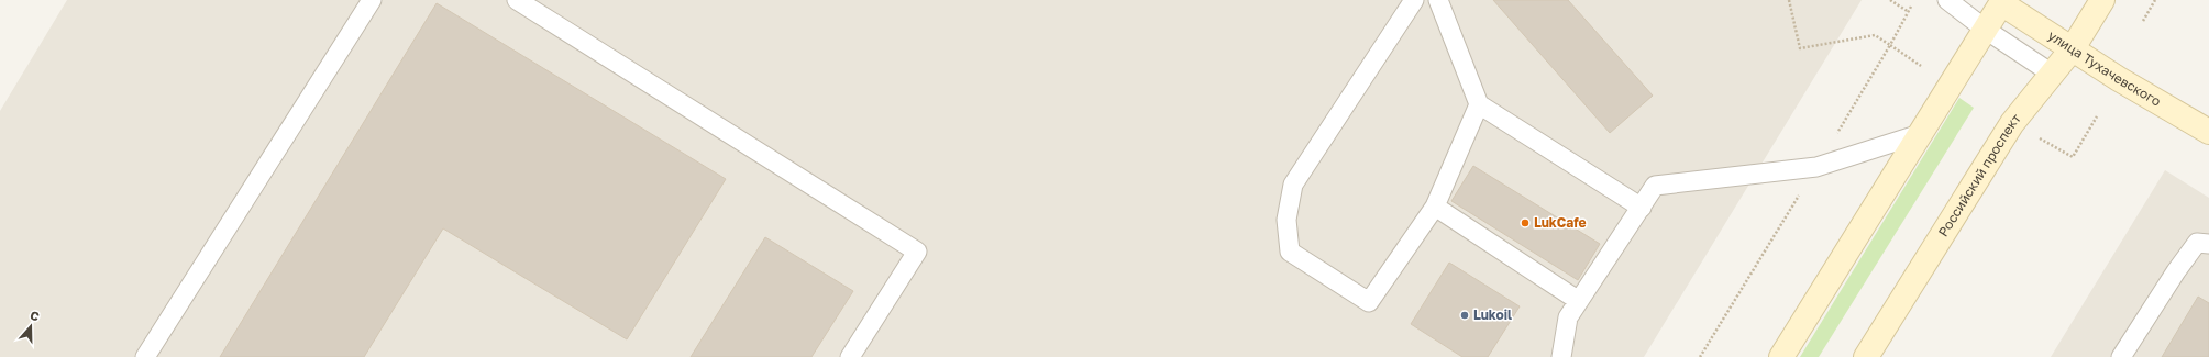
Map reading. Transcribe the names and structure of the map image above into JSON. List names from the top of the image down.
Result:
{
  "streets": {
    "main road": ["улица Тухачевского", "Российский проспект"]
  },
  "crossings": [
    ["улица Тухачевского", "Российский проспект"]
  ],
  "places": ["LukCafe", "Lukoil"],
  "north": "top"
}
